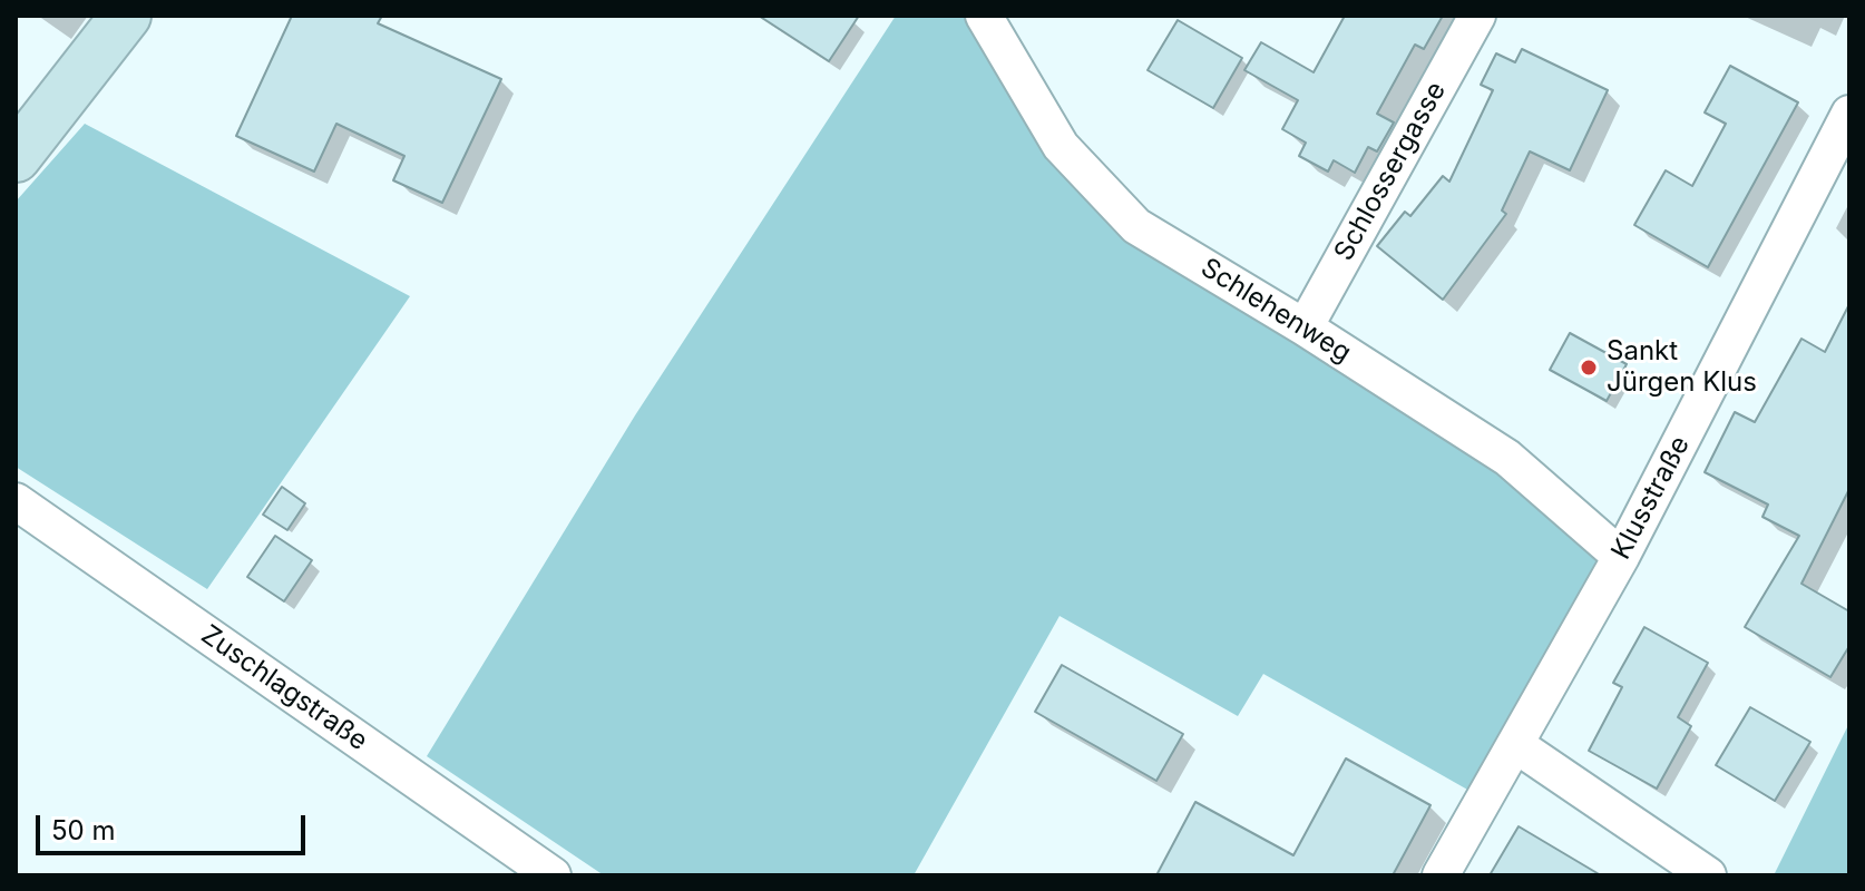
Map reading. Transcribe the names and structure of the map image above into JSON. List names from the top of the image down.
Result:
{
  "streets": {
    "street": [
      "Schlossergasse",
      "Schlehenweg",
      "Klusstraße",
      "Zuschlagstraße"
    ]
  },
  "crossings": [
    ["Schlossergasse", "Schlehenweg"],
    ["Schlehenweg", "Klusstraße"]
  ],
  "places": ["Sankt Jürgen Klus"],
  "scale_bar": "50 m"
}
